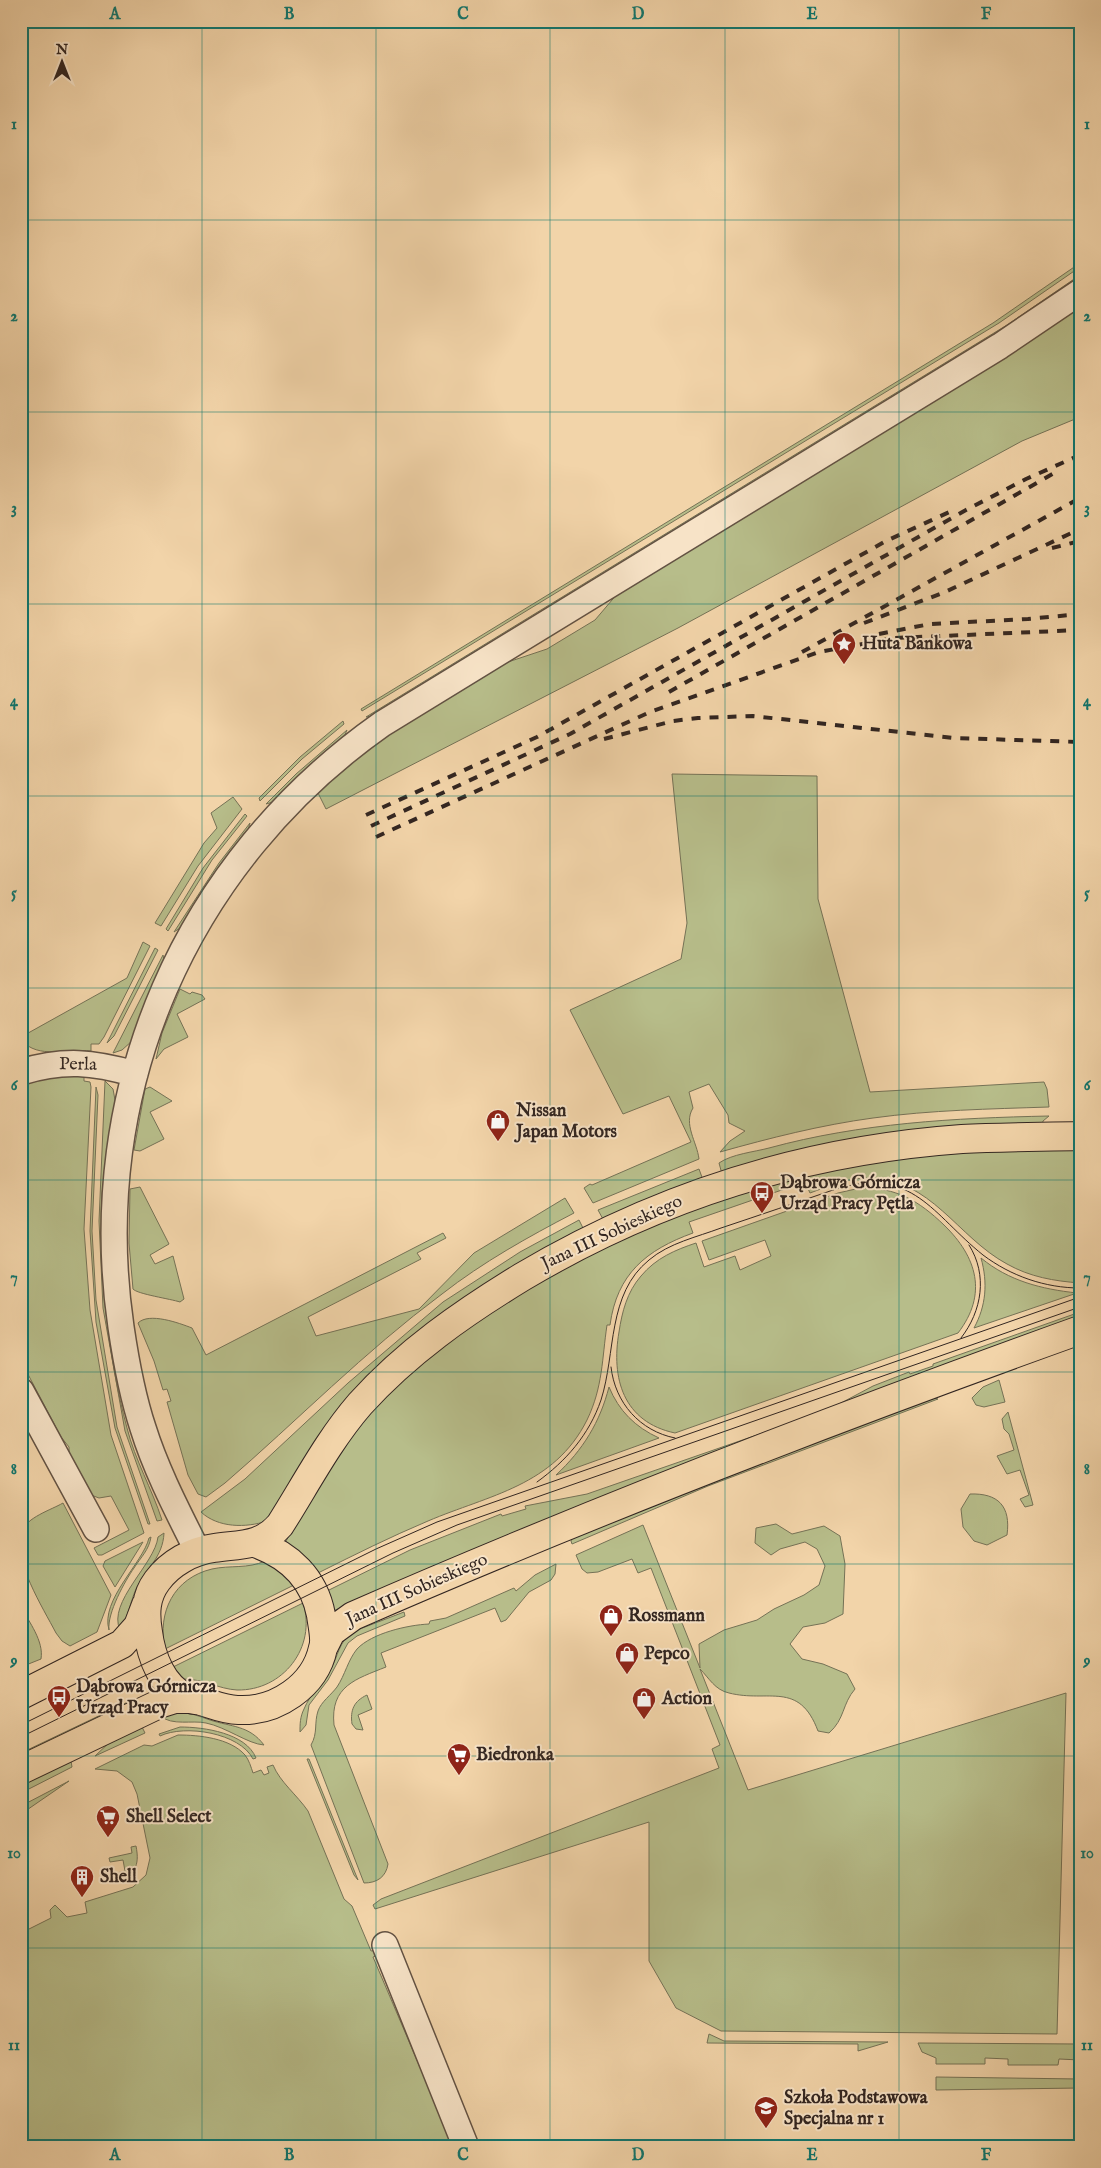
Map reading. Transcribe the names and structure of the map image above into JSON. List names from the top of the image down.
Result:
{
  "streets": {
    "main road": ["Jana III Sobieskiego"],
    "street": ["Perla"]
  },
  "places": {
    "place": ["Huta Bankowa"],
    "shop": [
      "Nissan Japan Motors",
      "Rossmann",
      "Pepco",
      "Action"
    ],
    "bus stop": ["Dąbrowa Górnicza Urząd Pracy Pętla", "Dąbrowa Górnicza Urząd Pracy"],
    "supermarket": ["Biedronka", "Shell Select"],
    "building": ["Shell"],
    "school or university": ["Szkoła Podstawowa Specjalna nr 1"]
  },
  "north": "top",
  "grid": {
    "columns": [
      "A",
      "B",
      "C",
      "D",
      "E",
      "F"
    ],
    "rows": [
      "1",
      "2",
      "3",
      "4",
      "5",
      "6",
      "7",
      "8",
      "9",
      "10",
      "11"
    ]
  }
}
